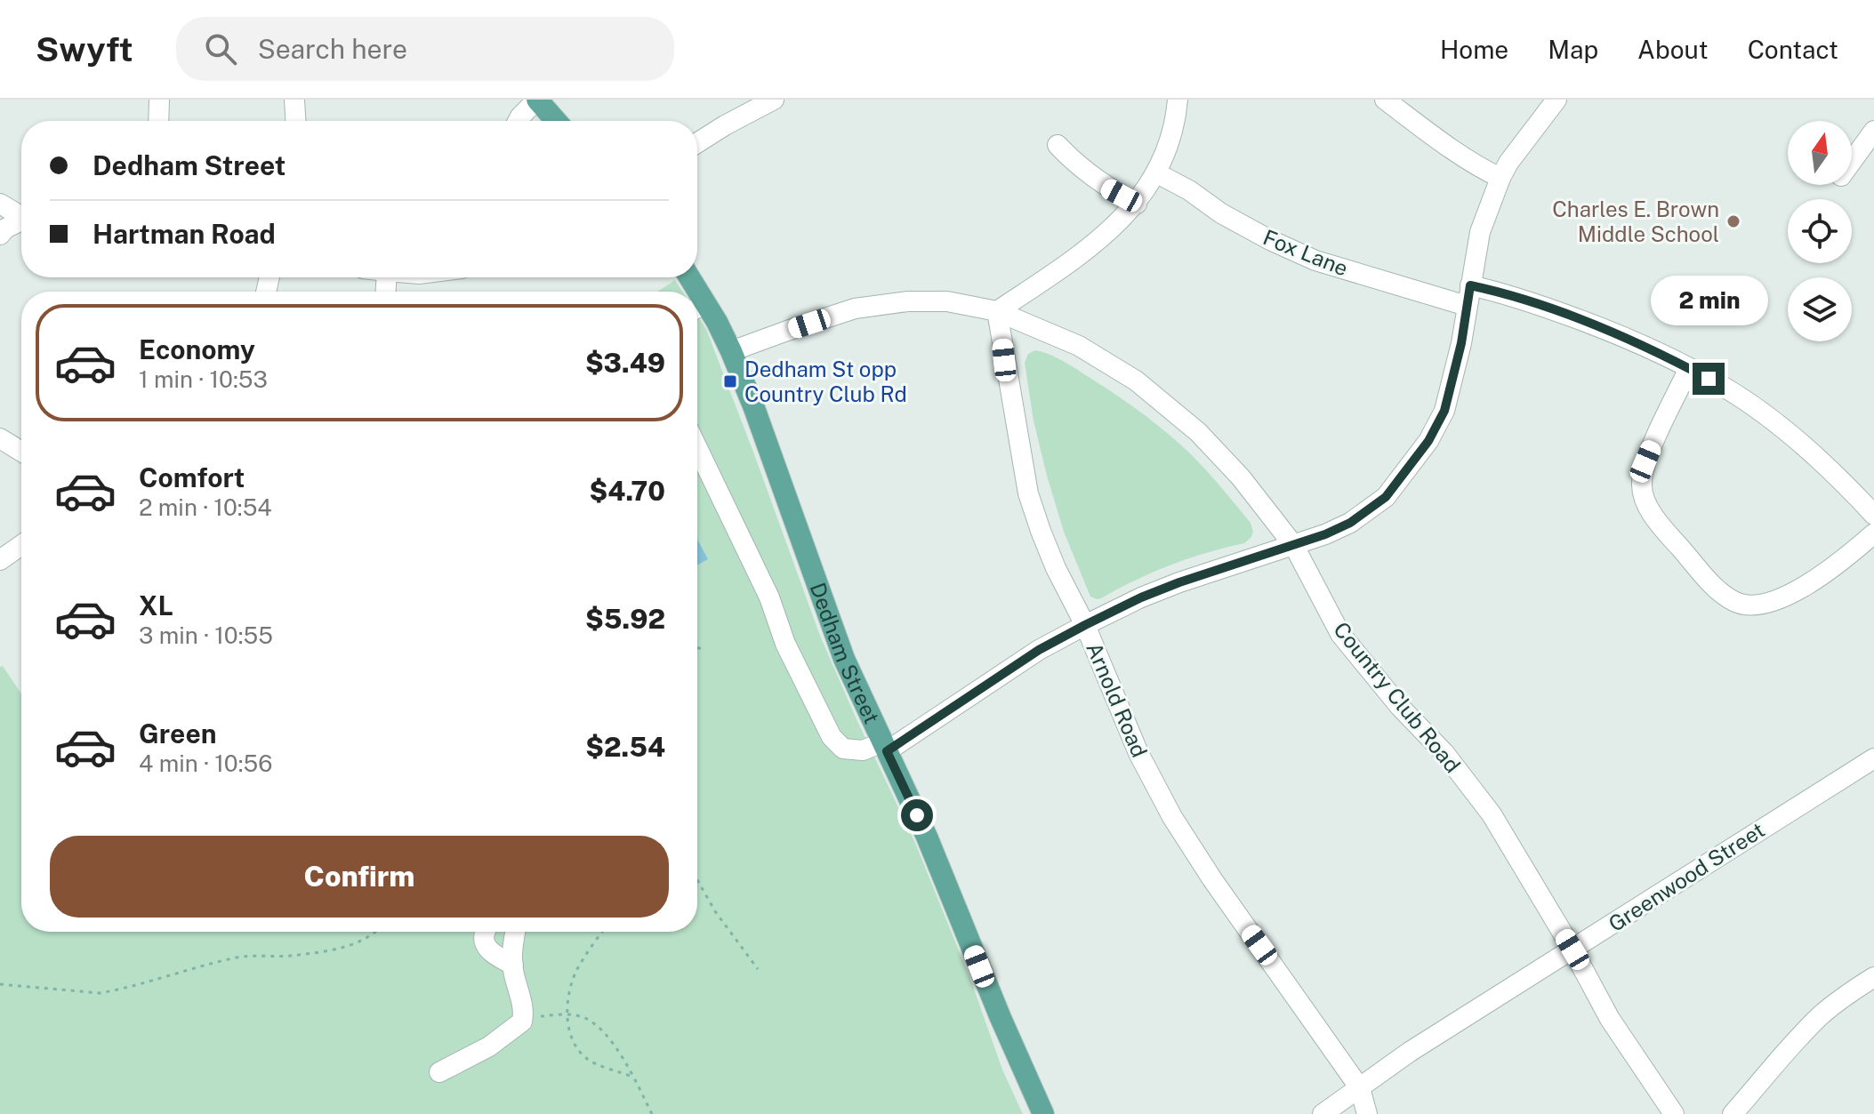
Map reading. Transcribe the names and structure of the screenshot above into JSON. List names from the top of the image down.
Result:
{
  "streets": {
    "main road": ["Dedham Street"],
    "street": [
      "Fox Lane",
      "Country Club Road",
      "Arnold Road",
      "Greenwood Street"
    ]
  },
  "crossings": [
    ["Dedham Street", "Country Club Road"],
    ["Country Club Road", "Arnold Road"],
    ["Country Club Road", "Greenwood Street"],
    ["Arnold Road", "Greenwood Street"]
  ],
  "places": {
    "other": ["Charles E. Brown Middle School"],
    "transit": ["Dedham St opp Country Club Rd"]
  },
  "north": "top",
  "page": {
    "header": "Swyft",
    "search": "Search here",
    "nav": [
      "Home",
      "Map",
      "About",
      "Contact"
    ],
    "banner": ["Dedham Street", "Hartman Road"],
    "bubble": "2 min",
    "list": [
      {
        "name": "Economy",
        "note": "1 min · 10:53",
        "value": "$3.49"
      },
      {
        "name": "Comfort",
        "note": "2 min · 10:54",
        "value": "$4.70"
      },
      {
        "name": "XL",
        "note": "3 min · 10:55",
        "value": "$5.92"
      },
      {
        "name": "Green",
        "note": "4 min · 10:56",
        "value": "$2.54"
      }
    ],
    "buttons": "Confirm"
  }
}
